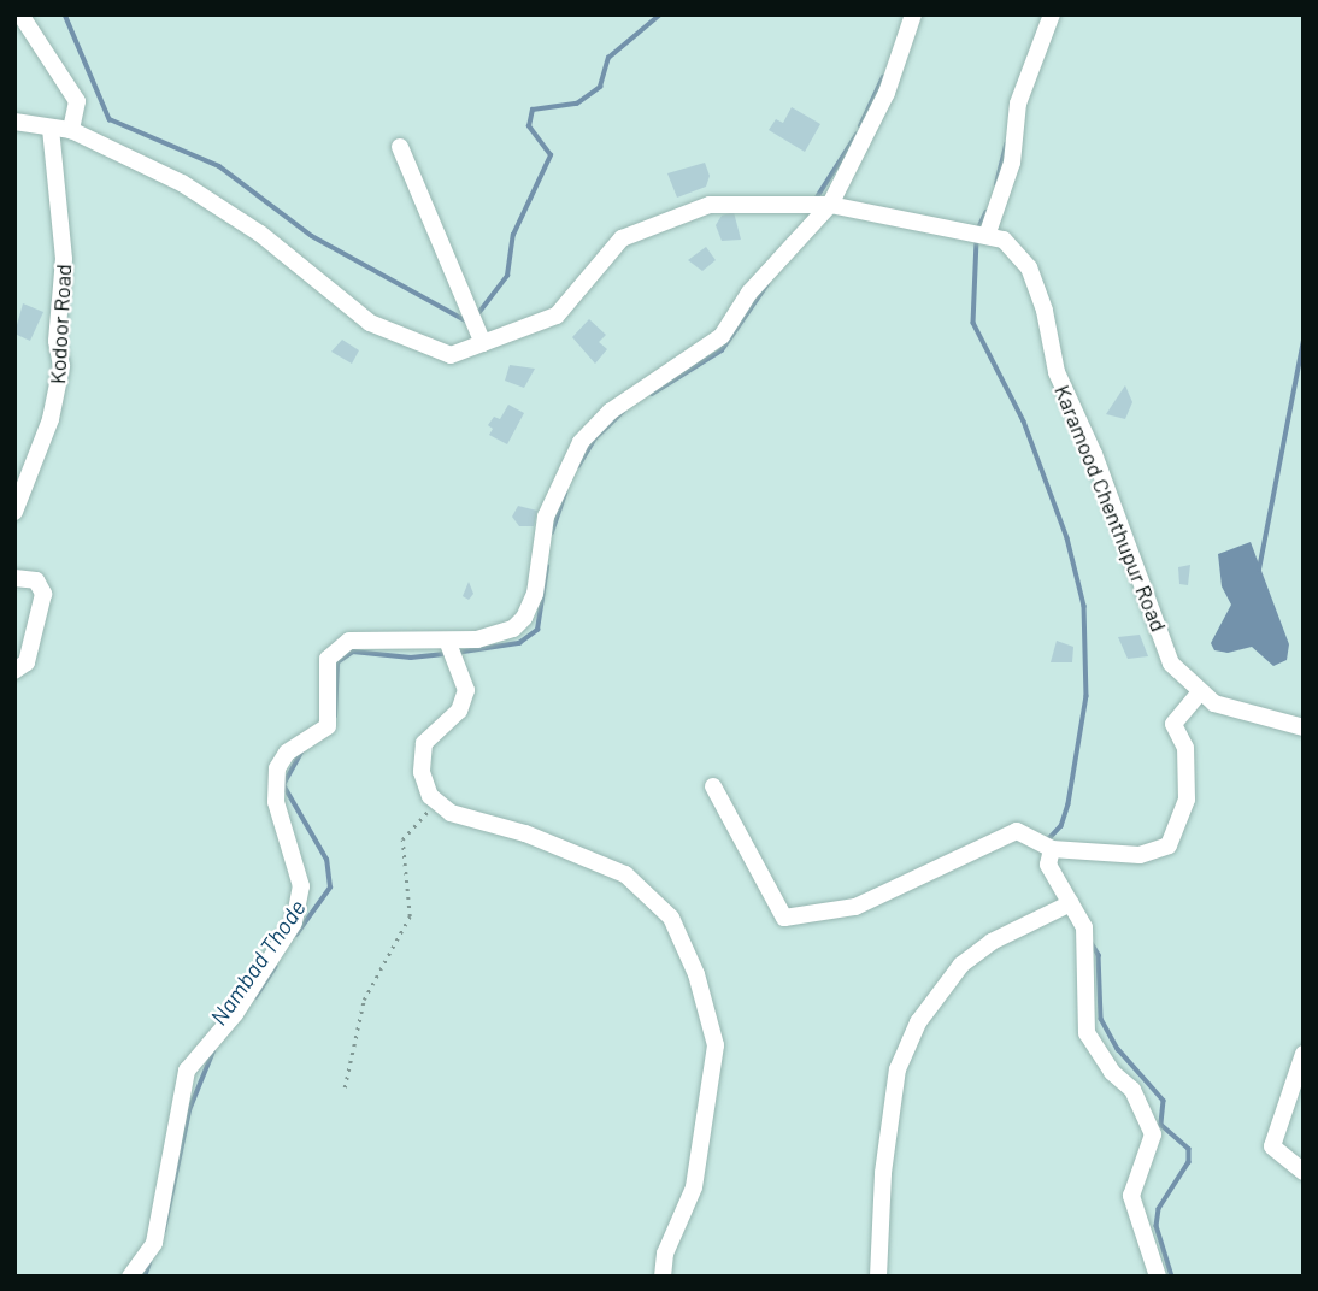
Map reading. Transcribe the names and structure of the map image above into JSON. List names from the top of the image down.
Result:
{
  "streets": {
    "street": ["Kodoor Road", "Karamood Chenthupur Road"]
  },
  "water": ["Nambad Thode"]
}
